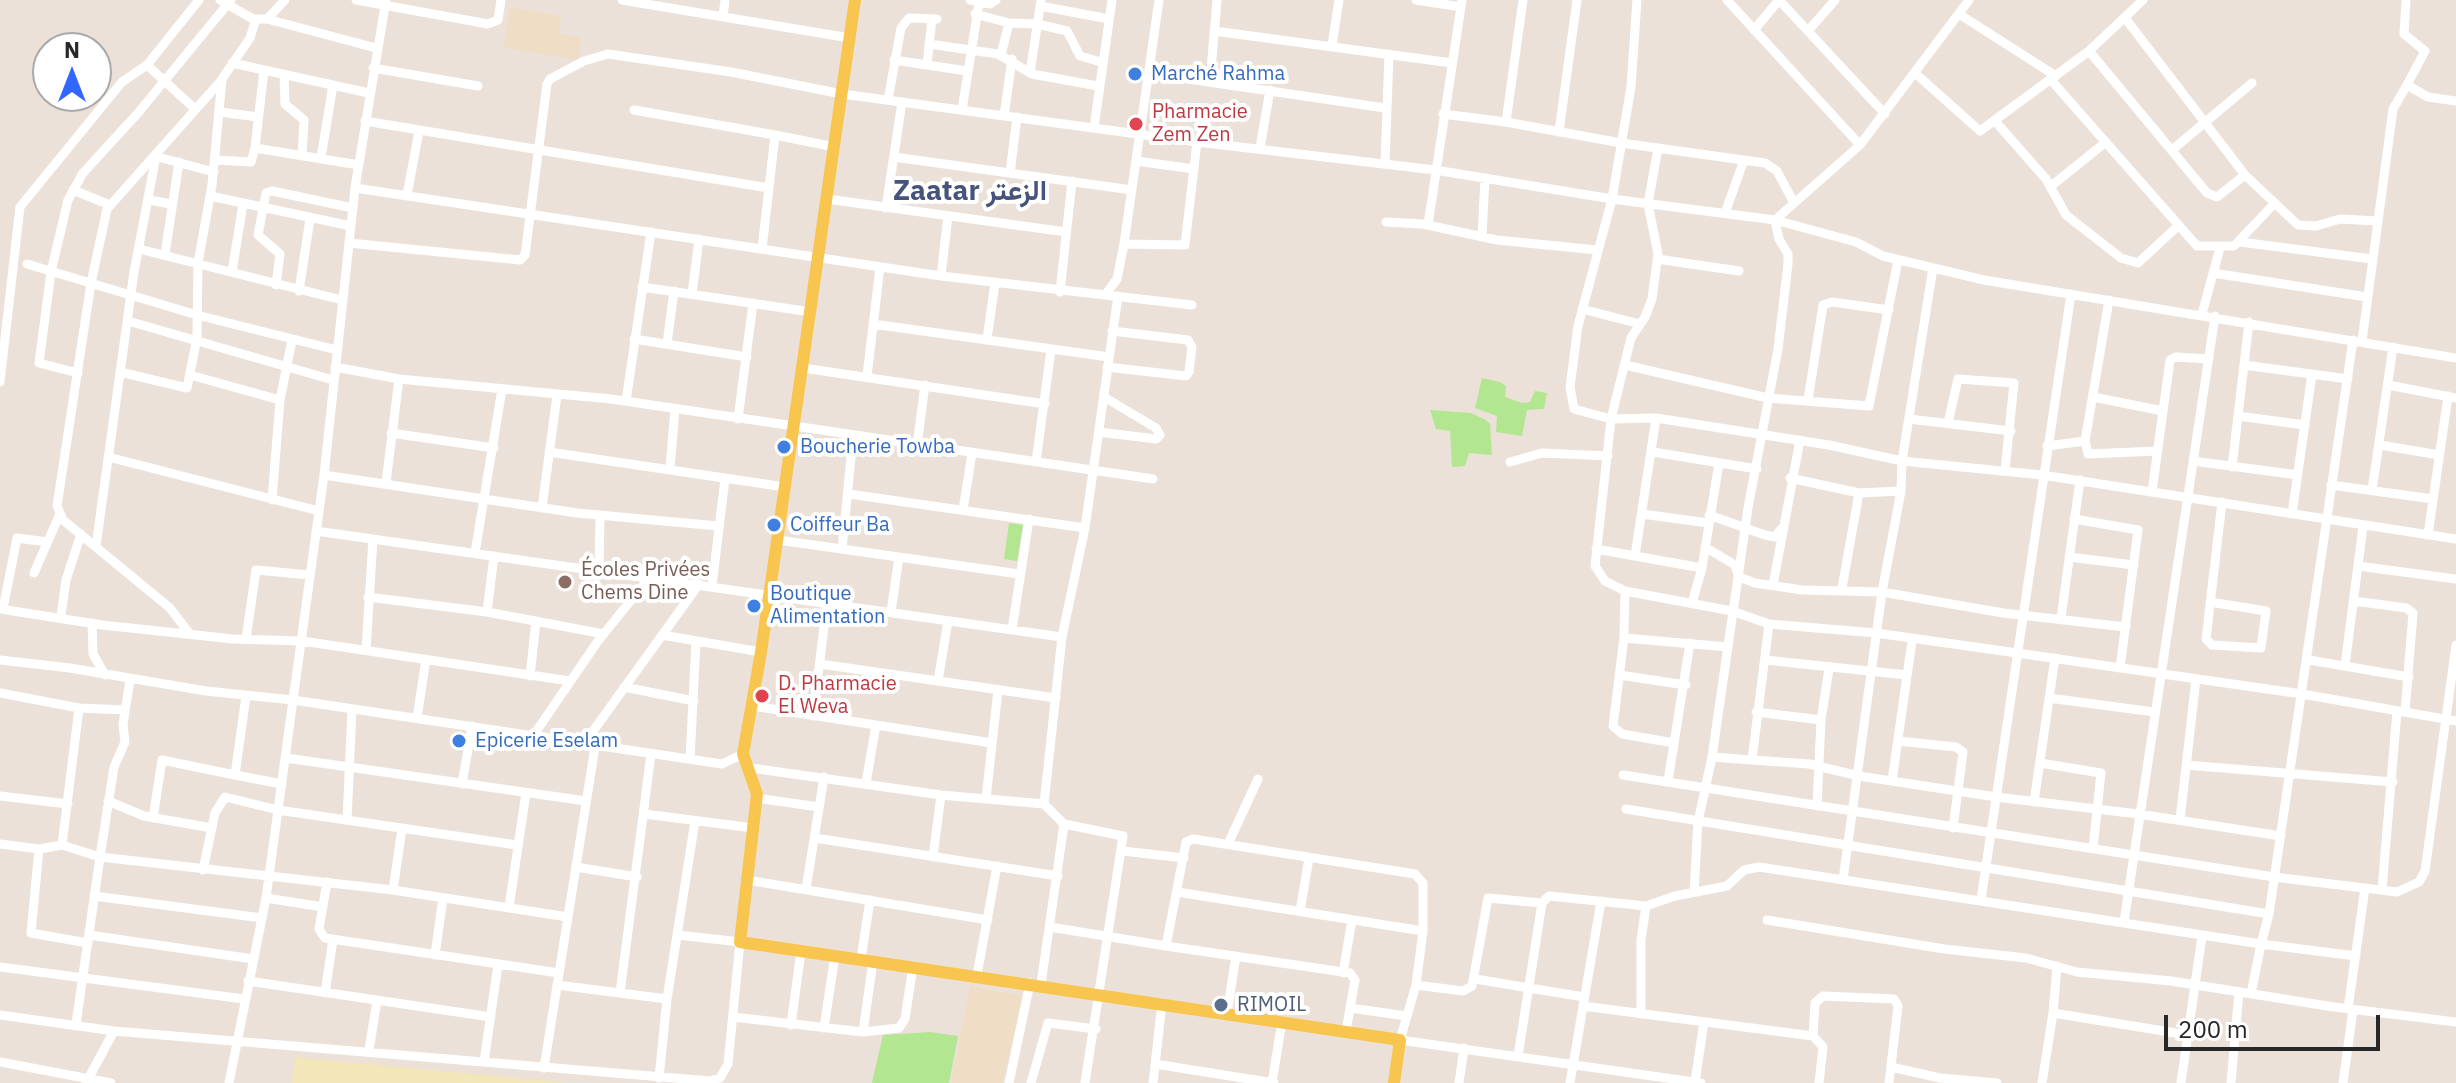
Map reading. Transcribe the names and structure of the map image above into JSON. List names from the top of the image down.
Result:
{
  "districts": ["Zaatar الزعتر"],
  "places": [
    "Marché Rahma",
    "Pharmacie Zem Zen",
    "Boucherie Towba",
    "Coiffeur Ba",
    "Écoles Privées Chems Dine",
    "Boutique Alimentation",
    "D. Pharmacie El Weva",
    "Epicerie Eselam",
    "RIMOIL"
  ],
  "scale_bar": "200 m",
  "north": "top"
}
